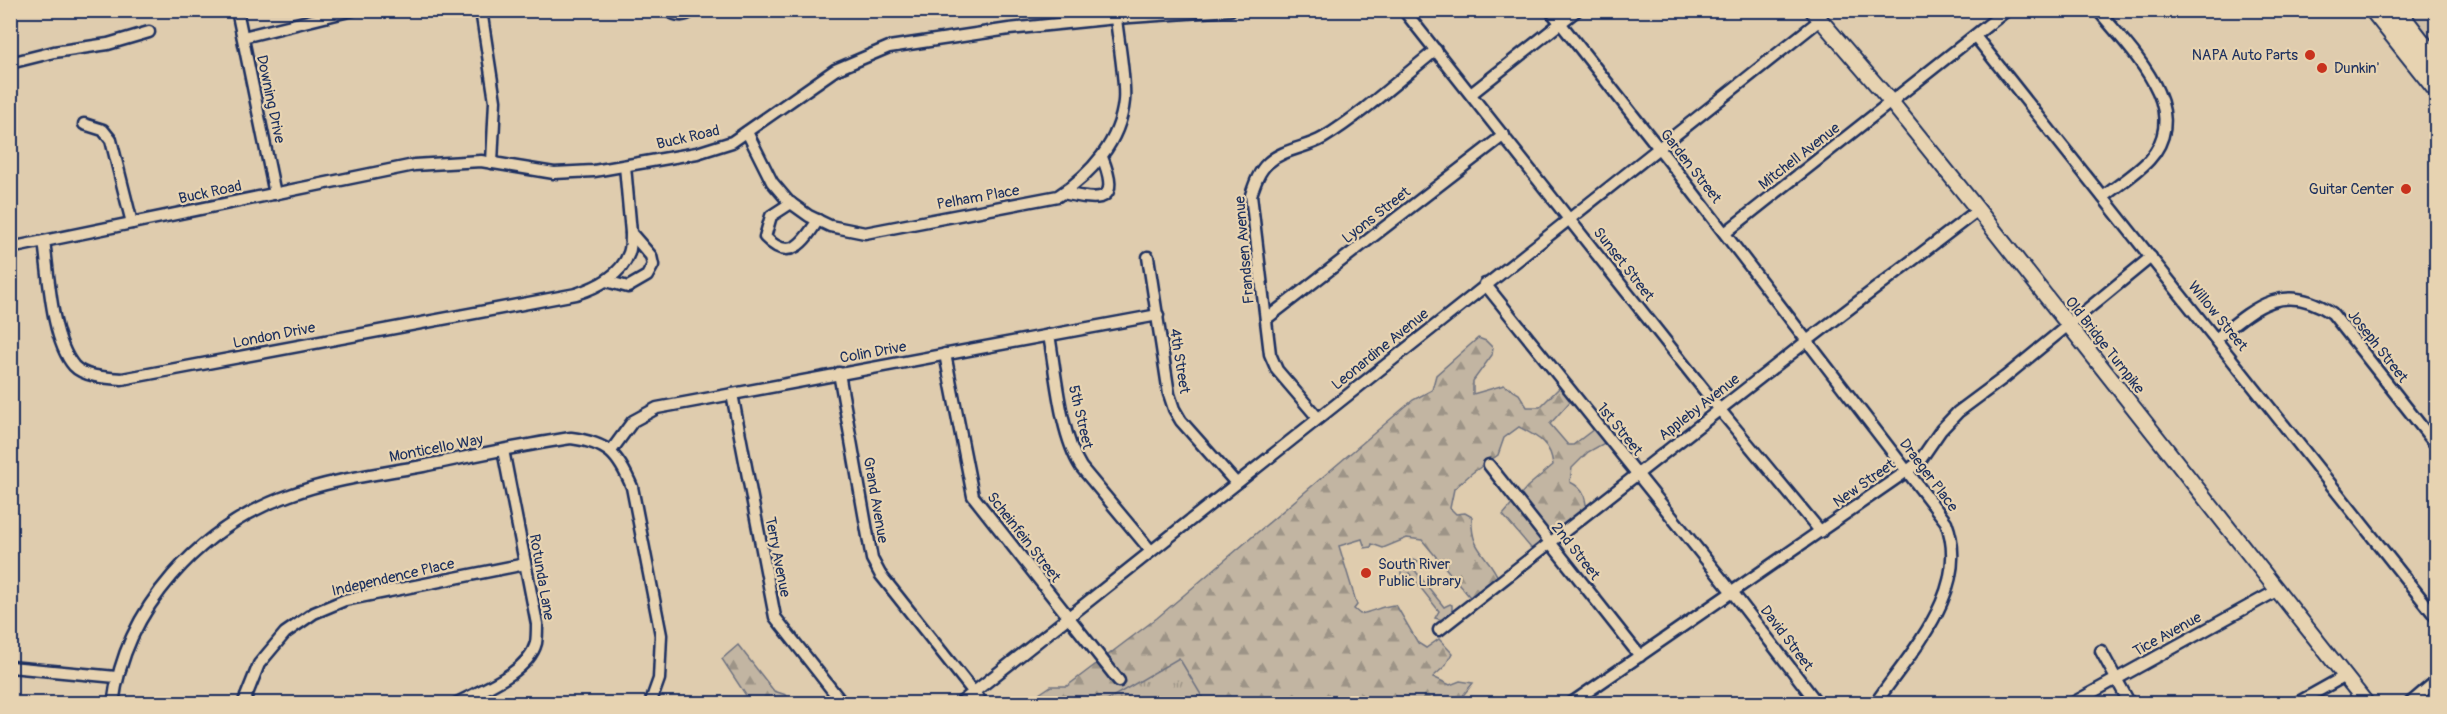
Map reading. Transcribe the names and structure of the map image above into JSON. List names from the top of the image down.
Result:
{
  "streets": {
    "street": [
      "Downing Drive",
      "Buck Road",
      "Mitchell Avenue",
      "Garden Street",
      "Pelham Place",
      "Lyons Street",
      "Frandsen Avenue",
      "Sunset Street",
      "Willow Street",
      "London Drive",
      "Old Bridge Turnpike",
      "Joseph Street",
      "Leonardine Avenue",
      "Colin Drive",
      "4th Street",
      "Appleby Avenue",
      "5th Street",
      "1st Street",
      "Monticello Way",
      "Draeger Place",
      "New Street",
      "Grand Avenue",
      "Scheinfein Street",
      "2nd Street",
      "Terry Avenue",
      "Independence Place",
      "Rotunda Lane",
      "Tice Avenue",
      "David Street"
    ]
  },
  "crossings": [
    ["Downing Drive", "Buck Road"],
    ["Buck Road", "Pelham Place"],
    ["Buck Road", "London Drive"],
    ["Mitchell Avenue", "Garden Street"],
    ["Mitchell Avenue", "Willow Street"],
    ["Mitchell Avenue", "Old Bridge Turnpike"],
    ["Garden Street", "Leonardine Avenue"],
    ["Garden Street", "Appleby Avenue"],
    ["Garden Street", "Draeger Place"],
    ["Lyons Street", "Frandsen Avenue"],
    ["Lyons Street", "Sunset Street"],
    ["Frandsen Avenue", "Sunset Street"],
    ["Frandsen Avenue", "Leonardine Avenue"],
    ["Sunset Street", "Leonardine Avenue"],
    ["Sunset Street", "Appleby Avenue"],
    ["Sunset Street", "New Street"],
    ["Willow Street", "Joseph Street"],
    ["Willow Street", "New Street"],
    ["Old Bridge Turnpike", "Leonardine Avenue"],
    ["Old Bridge Turnpike", "Appleby Avenue"],
    ["Old Bridge Turnpike", "New Street"],
    ["Old Bridge Turnpike", "Tice Avenue"],
    ["Leonardine Avenue", "4th Street"],
    ["Leonardine Avenue", "5th Street"],
    ["Leonardine Avenue", "1st Street"],
    ["Leonardine Avenue", "Grand Avenue"],
    ["Leonardine Avenue", "Scheinfein Street"],
    ["Colin Drive", "4th Street"],
    ["Colin Drive", "5th Street"],
    ["Colin Drive", "Monticello Way"],
    ["Colin Drive", "Grand Avenue"],
    ["Colin Drive", "Scheinfein Street"],
    ["Colin Drive", "Terry Avenue"],
    ["Appleby Avenue", "1st Street"],
    ["Appleby Avenue", "Draeger Place"],
    ["Appleby Avenue", "2nd Street"],
    ["1st Street", "New Street"],
    ["1st Street", "David Street"],
    ["Monticello Way", "Rotunda Lane"],
    ["Draeger Place", "New Street"],
    ["New Street", "2nd Street"],
    ["New Street", "David Street"],
    ["Independence Place", "Rotunda Lane"]
  ],
  "places": [
    "NAPA Auto Parts",
    "Dunkin'",
    "Guitar Center",
    "South River Public Library"
  ]
}
